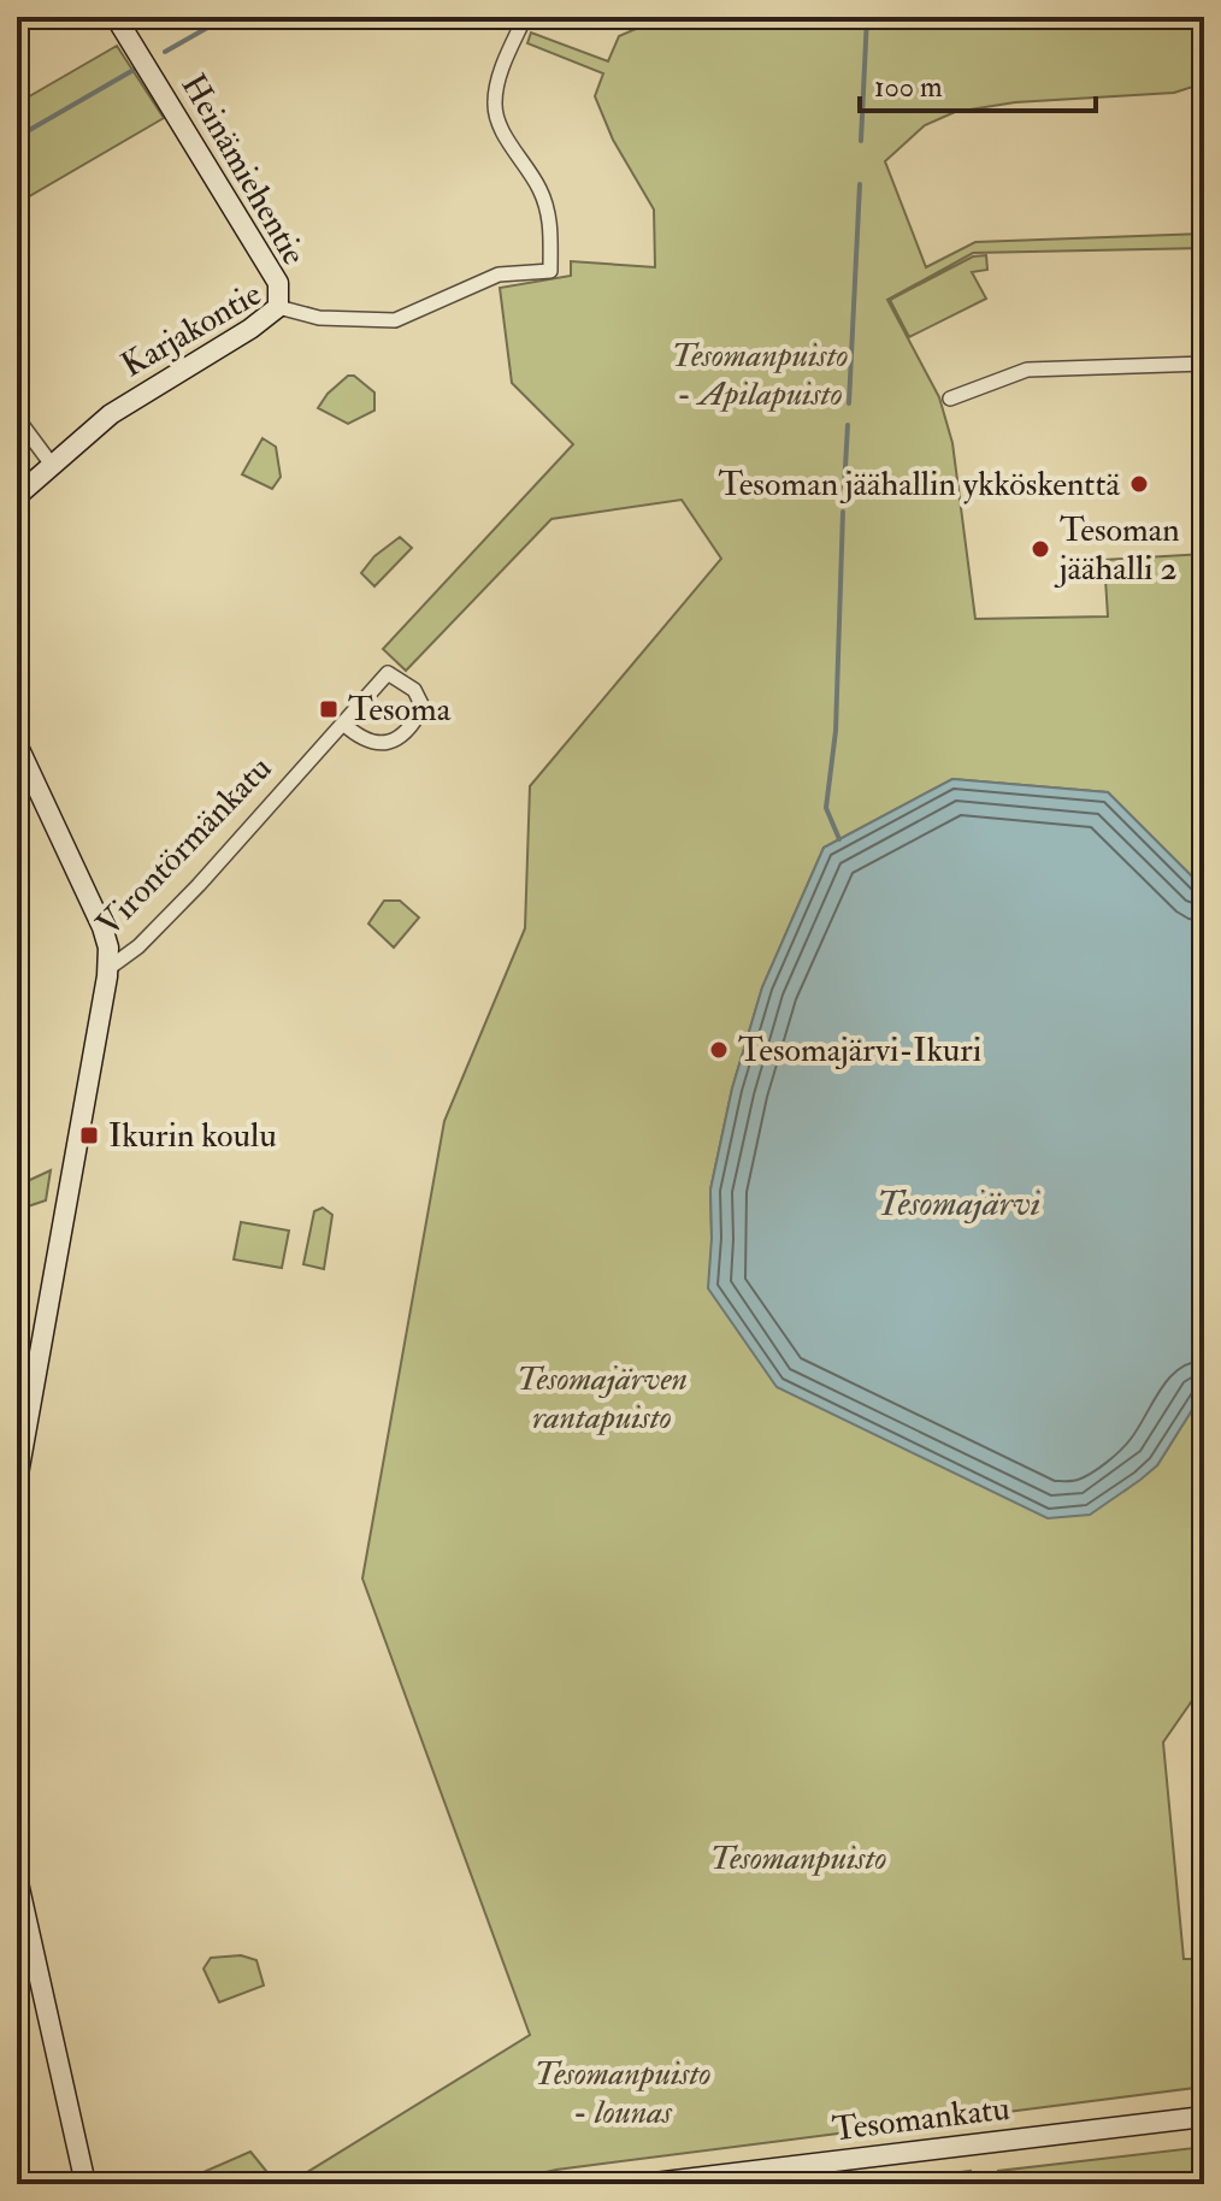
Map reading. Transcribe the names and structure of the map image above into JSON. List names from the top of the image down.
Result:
{
  "streets": {
    "street": [
      "Heinämiehentie",
      "Karjakontie",
      "Virontörmänkatu",
      "Tesomankatu"
    ]
  },
  "crossings": [
    ["Heinämiehentie", "Karjakontie"]
  ],
  "water": ["Tesomajärvi"],
  "parks": [
    "Tesomanpuisto - Apilapuisto",
    "Tesomajärven rantapuisto",
    "Tesomanpuisto",
    "Tesomanpuisto - lounas"
  ],
  "places": {
    "other": ["Tesoman jäähallin ykköskenttä", "Tesoman jäähalli 2", "Tesomajärvi-Ikuri"],
    "transit": ["Tesoma", "Ikurin koulu"]
  },
  "scale_bar": "100 m"
}
